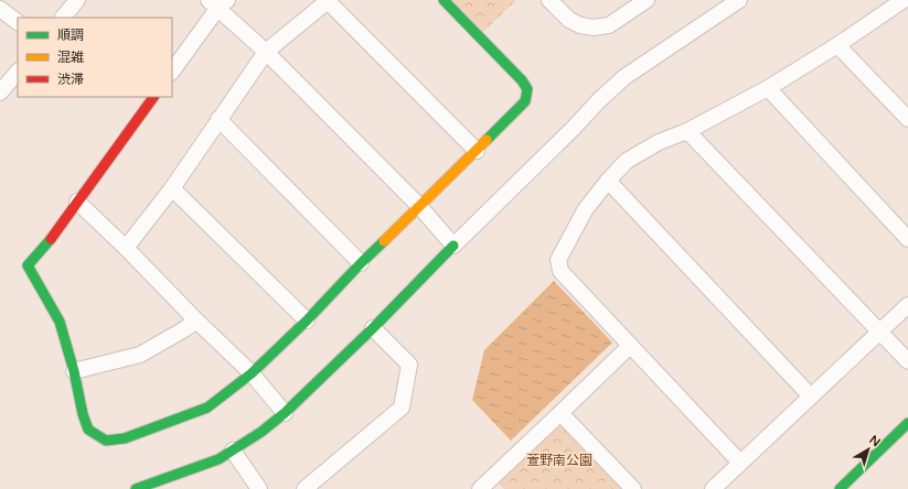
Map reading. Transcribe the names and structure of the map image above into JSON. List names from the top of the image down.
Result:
{
  "parks": ["萱野南公園"],
  "legend": ["順調", "混雑", "渋滞"],
  "north": "top right"
}
